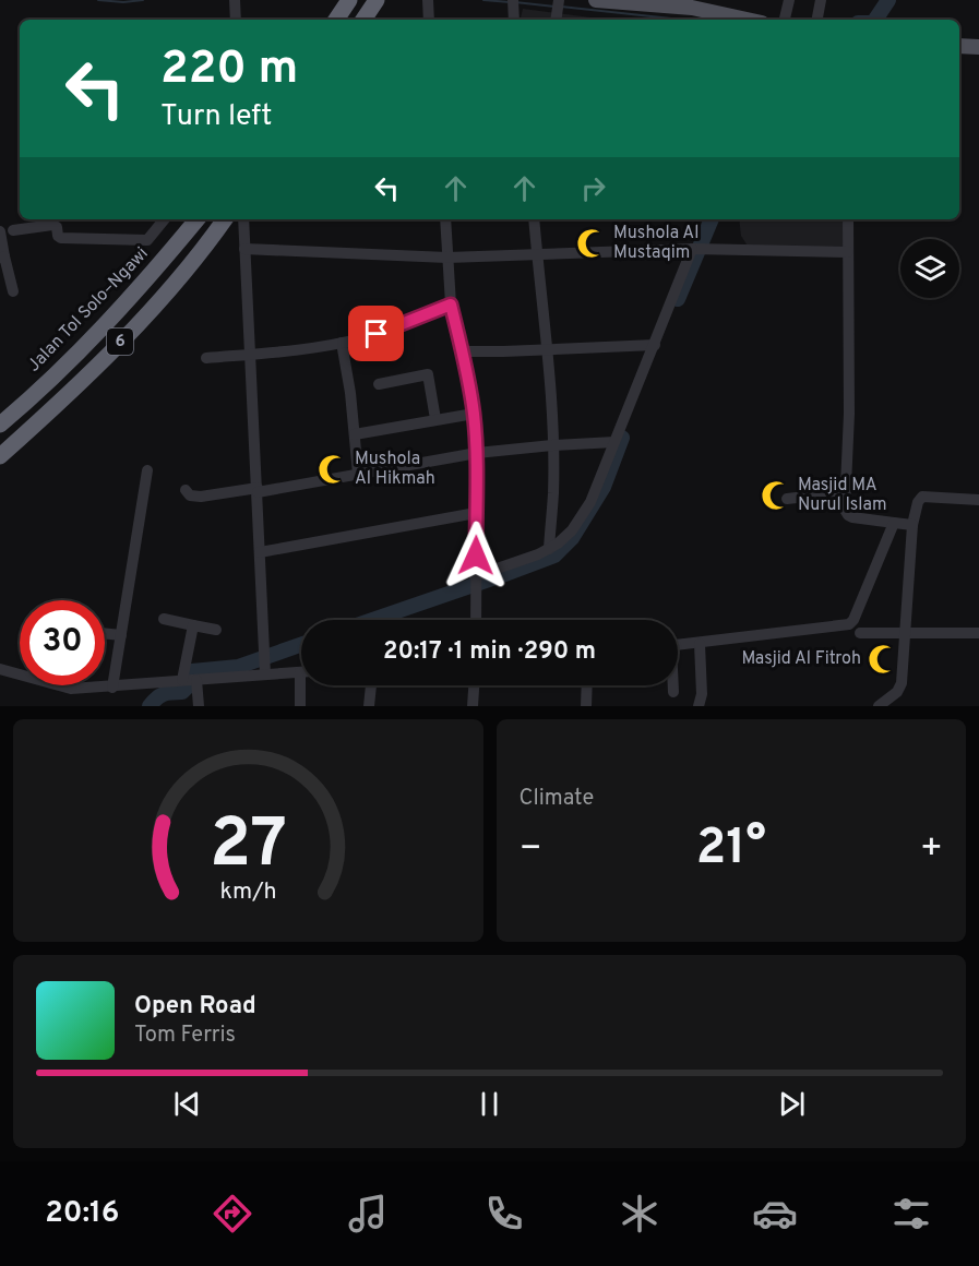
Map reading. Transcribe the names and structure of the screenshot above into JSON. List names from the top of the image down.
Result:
{
  "streets": {
    "highway": ["Jalan Tol Solo–Ngawi", "6"]
  },
  "places": {
    "mosque": [
      "Mushola Al Mustaqim",
      "Mushola Al Hikmah",
      "Masjid MA Nurul Islam",
      "Masjid Al Fitroh"
    ]
  },
  "page": {
    "turn": ["220 m", "Turn left"],
    "limit": "30",
    "trip": "20:17 · 1 min · 290 m",
    "tile": "Climate",
    "heat": ["−", "21°", "+"],
    "song": ["Open Road", "Tom Ferris"],
    "tabs": "20:16",
    "gauge": ["27", "km/h"]
  }
}
